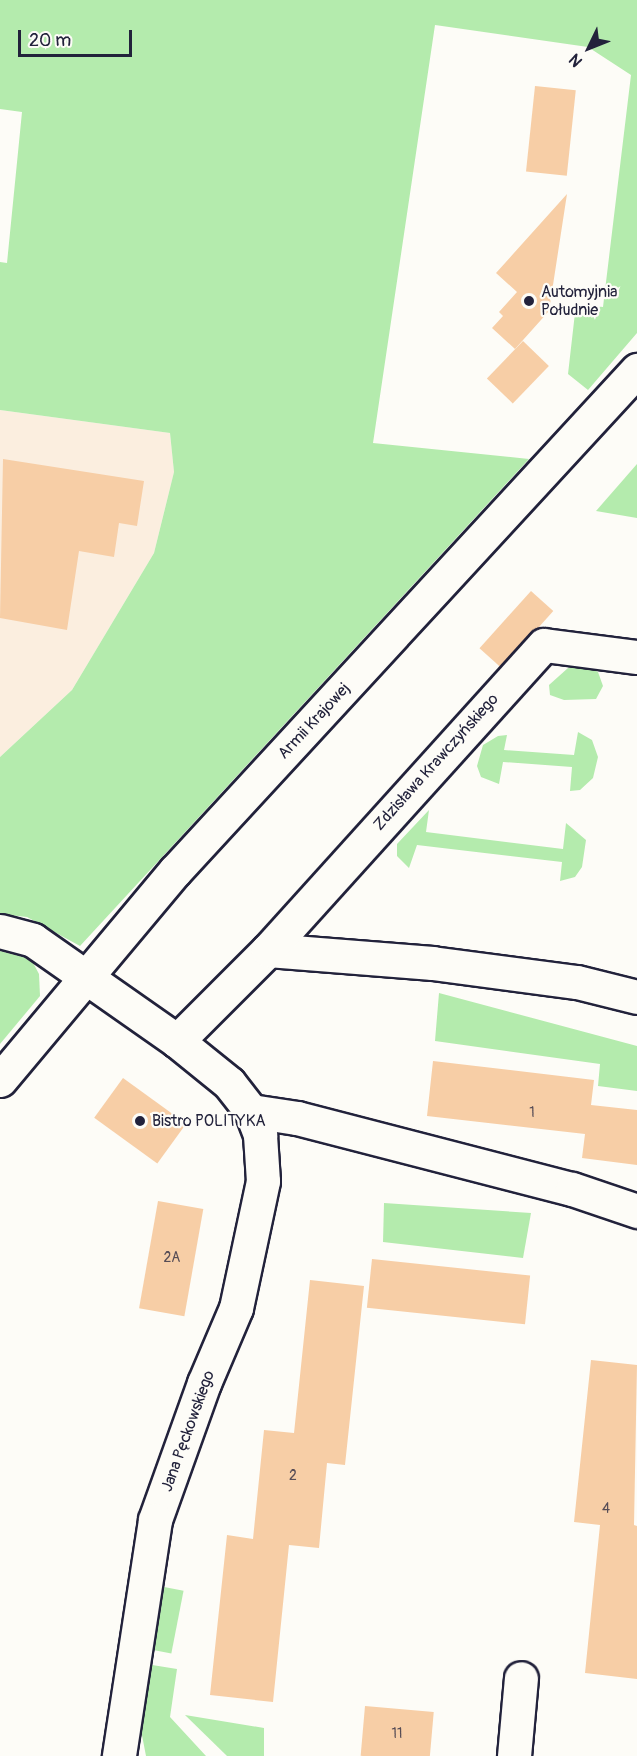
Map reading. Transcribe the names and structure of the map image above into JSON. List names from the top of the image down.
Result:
{
  "streets": {
    "street": ["Armii Krajowej", "Zdzisława Krawczyńskiego", "Jana Pęckowskiego"]
  },
  "crossings": [
    ["Armii Krajowej", "Jana Pęckowskiego"],
    ["Zdzisława Krawczyńskiego", "Jana Pęckowskiego"]
  ],
  "places": ["Automyjnia Południe", "Bistro POLITYKA"],
  "house_numbers": [
    "1",
    "2A",
    "2",
    "4",
    "11"
  ],
  "scale_bar": "20 m",
  "north": "bottom left"
}
